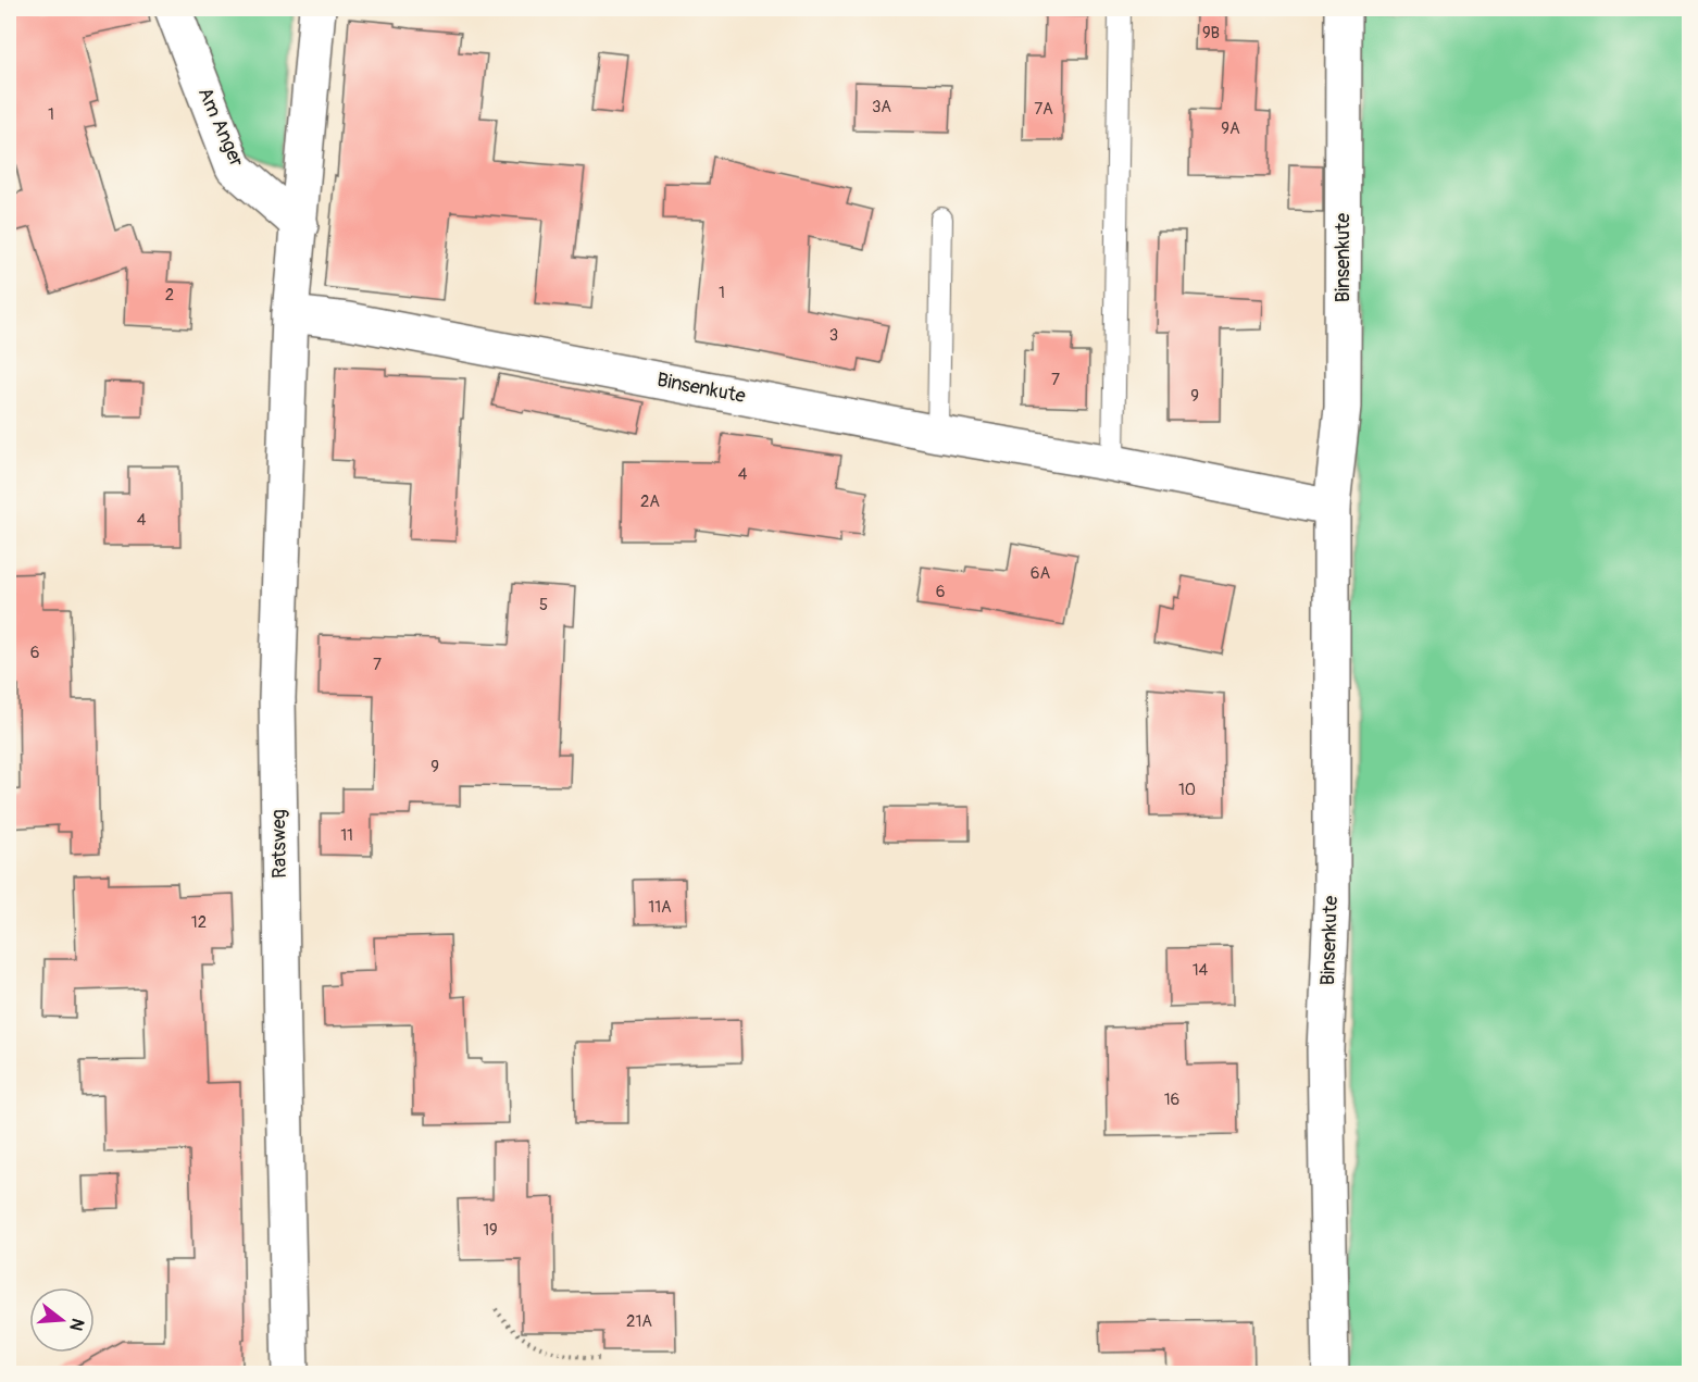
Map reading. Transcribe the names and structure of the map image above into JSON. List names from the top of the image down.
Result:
{
  "streets": {
    "street": ["Am Anger", "Binsenkute", "Ratsweg"]
  },
  "crossings": [
    ["Binsenkute", "Ratsweg"]
  ],
  "house_numbers": [
    "9B",
    "3A",
    "7A",
    "1",
    "9A",
    "1",
    "2",
    "3",
    "7",
    "9",
    "4",
    "2A",
    "4",
    "6A",
    "6",
    "5",
    "6",
    "7",
    "9",
    "10",
    "11",
    "11A",
    "12",
    "14",
    "16",
    "19",
    "21A"
  ],
  "north": "right"
}
